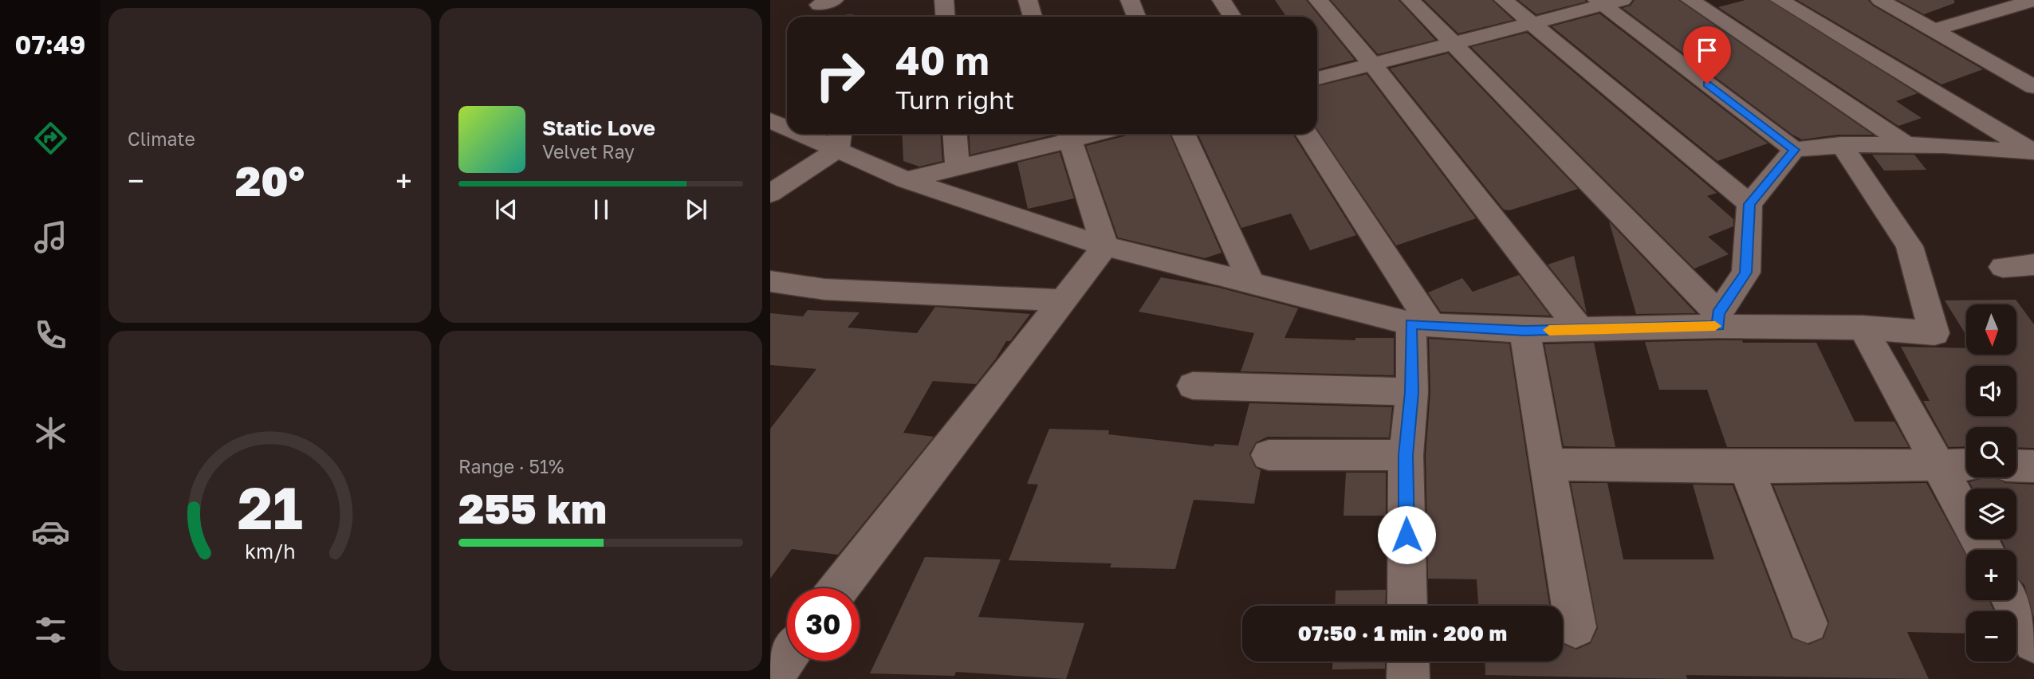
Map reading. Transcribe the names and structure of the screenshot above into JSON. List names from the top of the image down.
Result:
{
  "north": "bottom",
  "page": {
    "tabs": "07:49",
    "tile": [
      "Climate",
      ["Range · 51%", "255 km"]
    ],
    "turn": ["40 m", "Turn right"],
    "song": ["Static Love", "Velvet Ray"],
    "heat": ["−", "20°", "+"],
    "map_buttons": ["+", "−"],
    "limit": "30",
    "trip": "07:50 · 1 min · 200 m",
    "gauge": ["21", "km/h"]
  }
}
